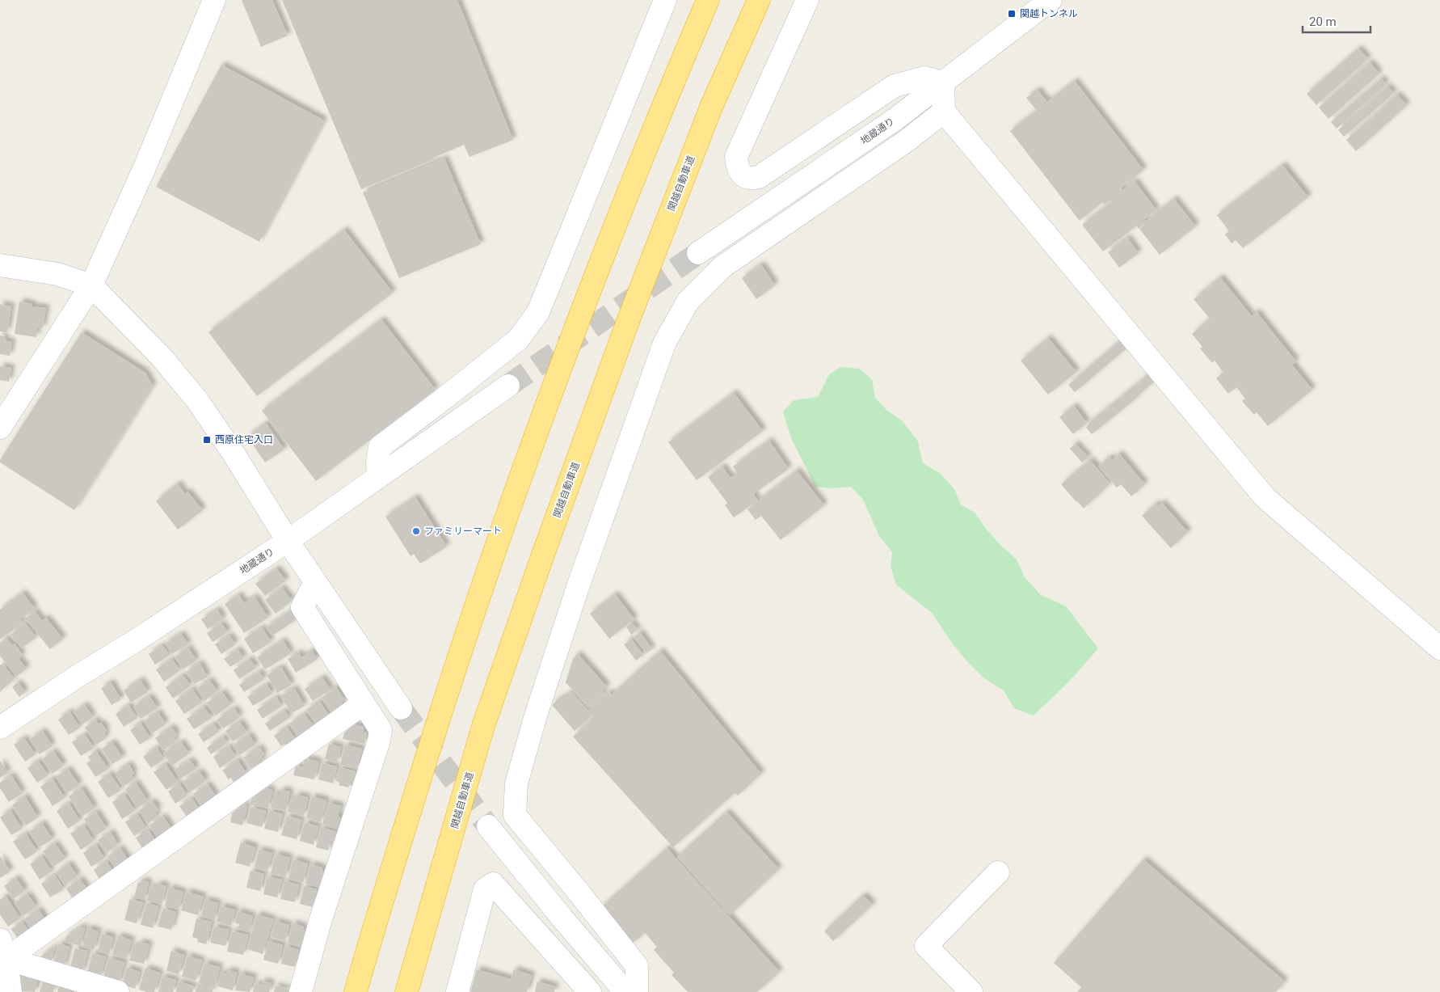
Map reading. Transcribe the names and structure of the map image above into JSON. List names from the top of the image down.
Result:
{
  "streets": {
    "highway": ["関越自動車道"],
    "street": ["地蔵通り"]
  },
  "places": {
    "transit": ["関越トンネル", "西原住宅入口"],
    "other": ["ファミリーマート"]
  },
  "scale_bar": "20 m"
}
